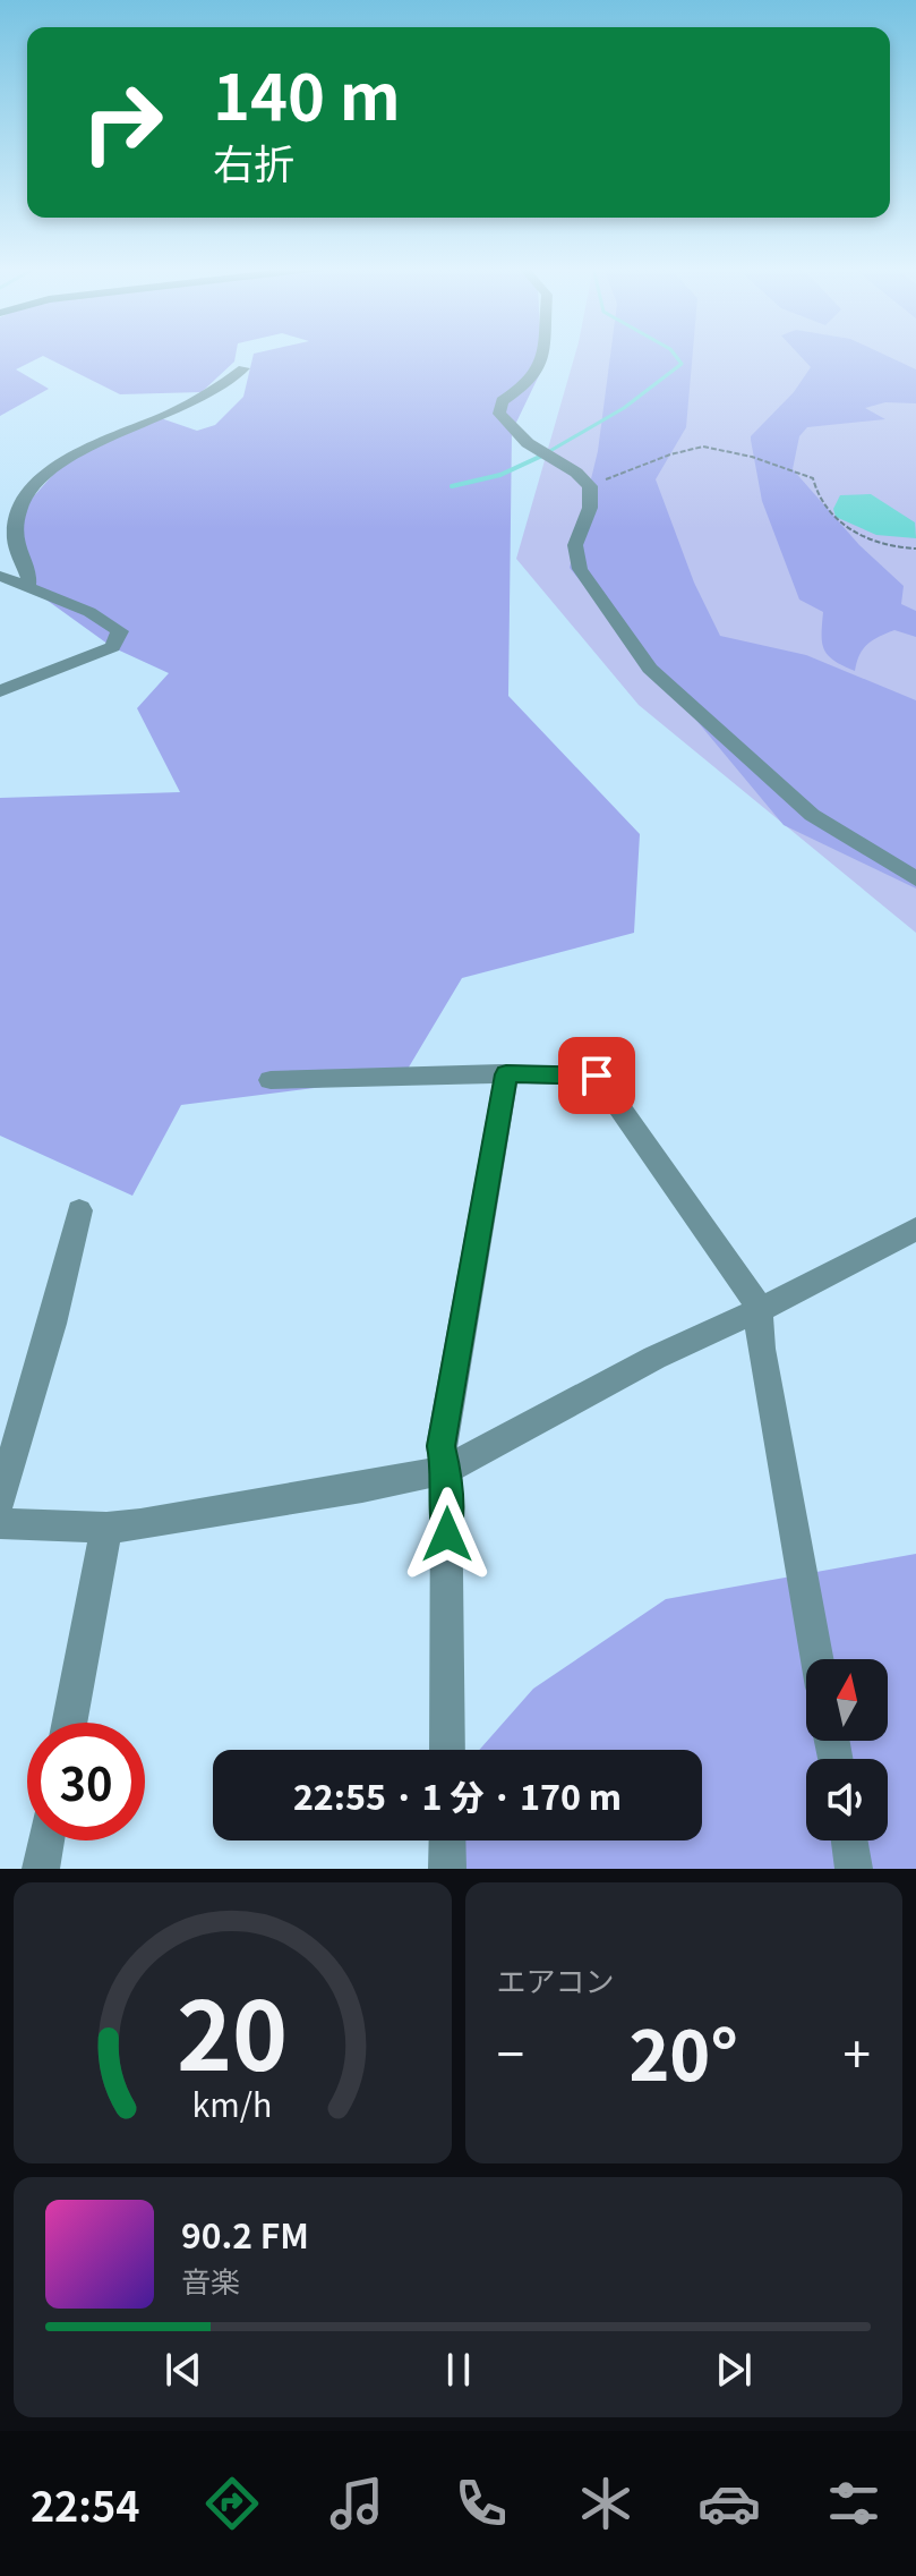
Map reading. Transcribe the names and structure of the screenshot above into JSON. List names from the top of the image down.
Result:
{
  "north": "top",
  "page": {
    "turn": ["140 m", "右折"],
    "limit": "30",
    "trip": "22:55 · 1 分 · 170 m",
    "tile": "エアコン",
    "heat": ["−", "20°", "+"],
    "song": ["90.2 FM", "音楽"],
    "tabs": "22:54",
    "gauge": ["20", "km/h"]
  }
}
